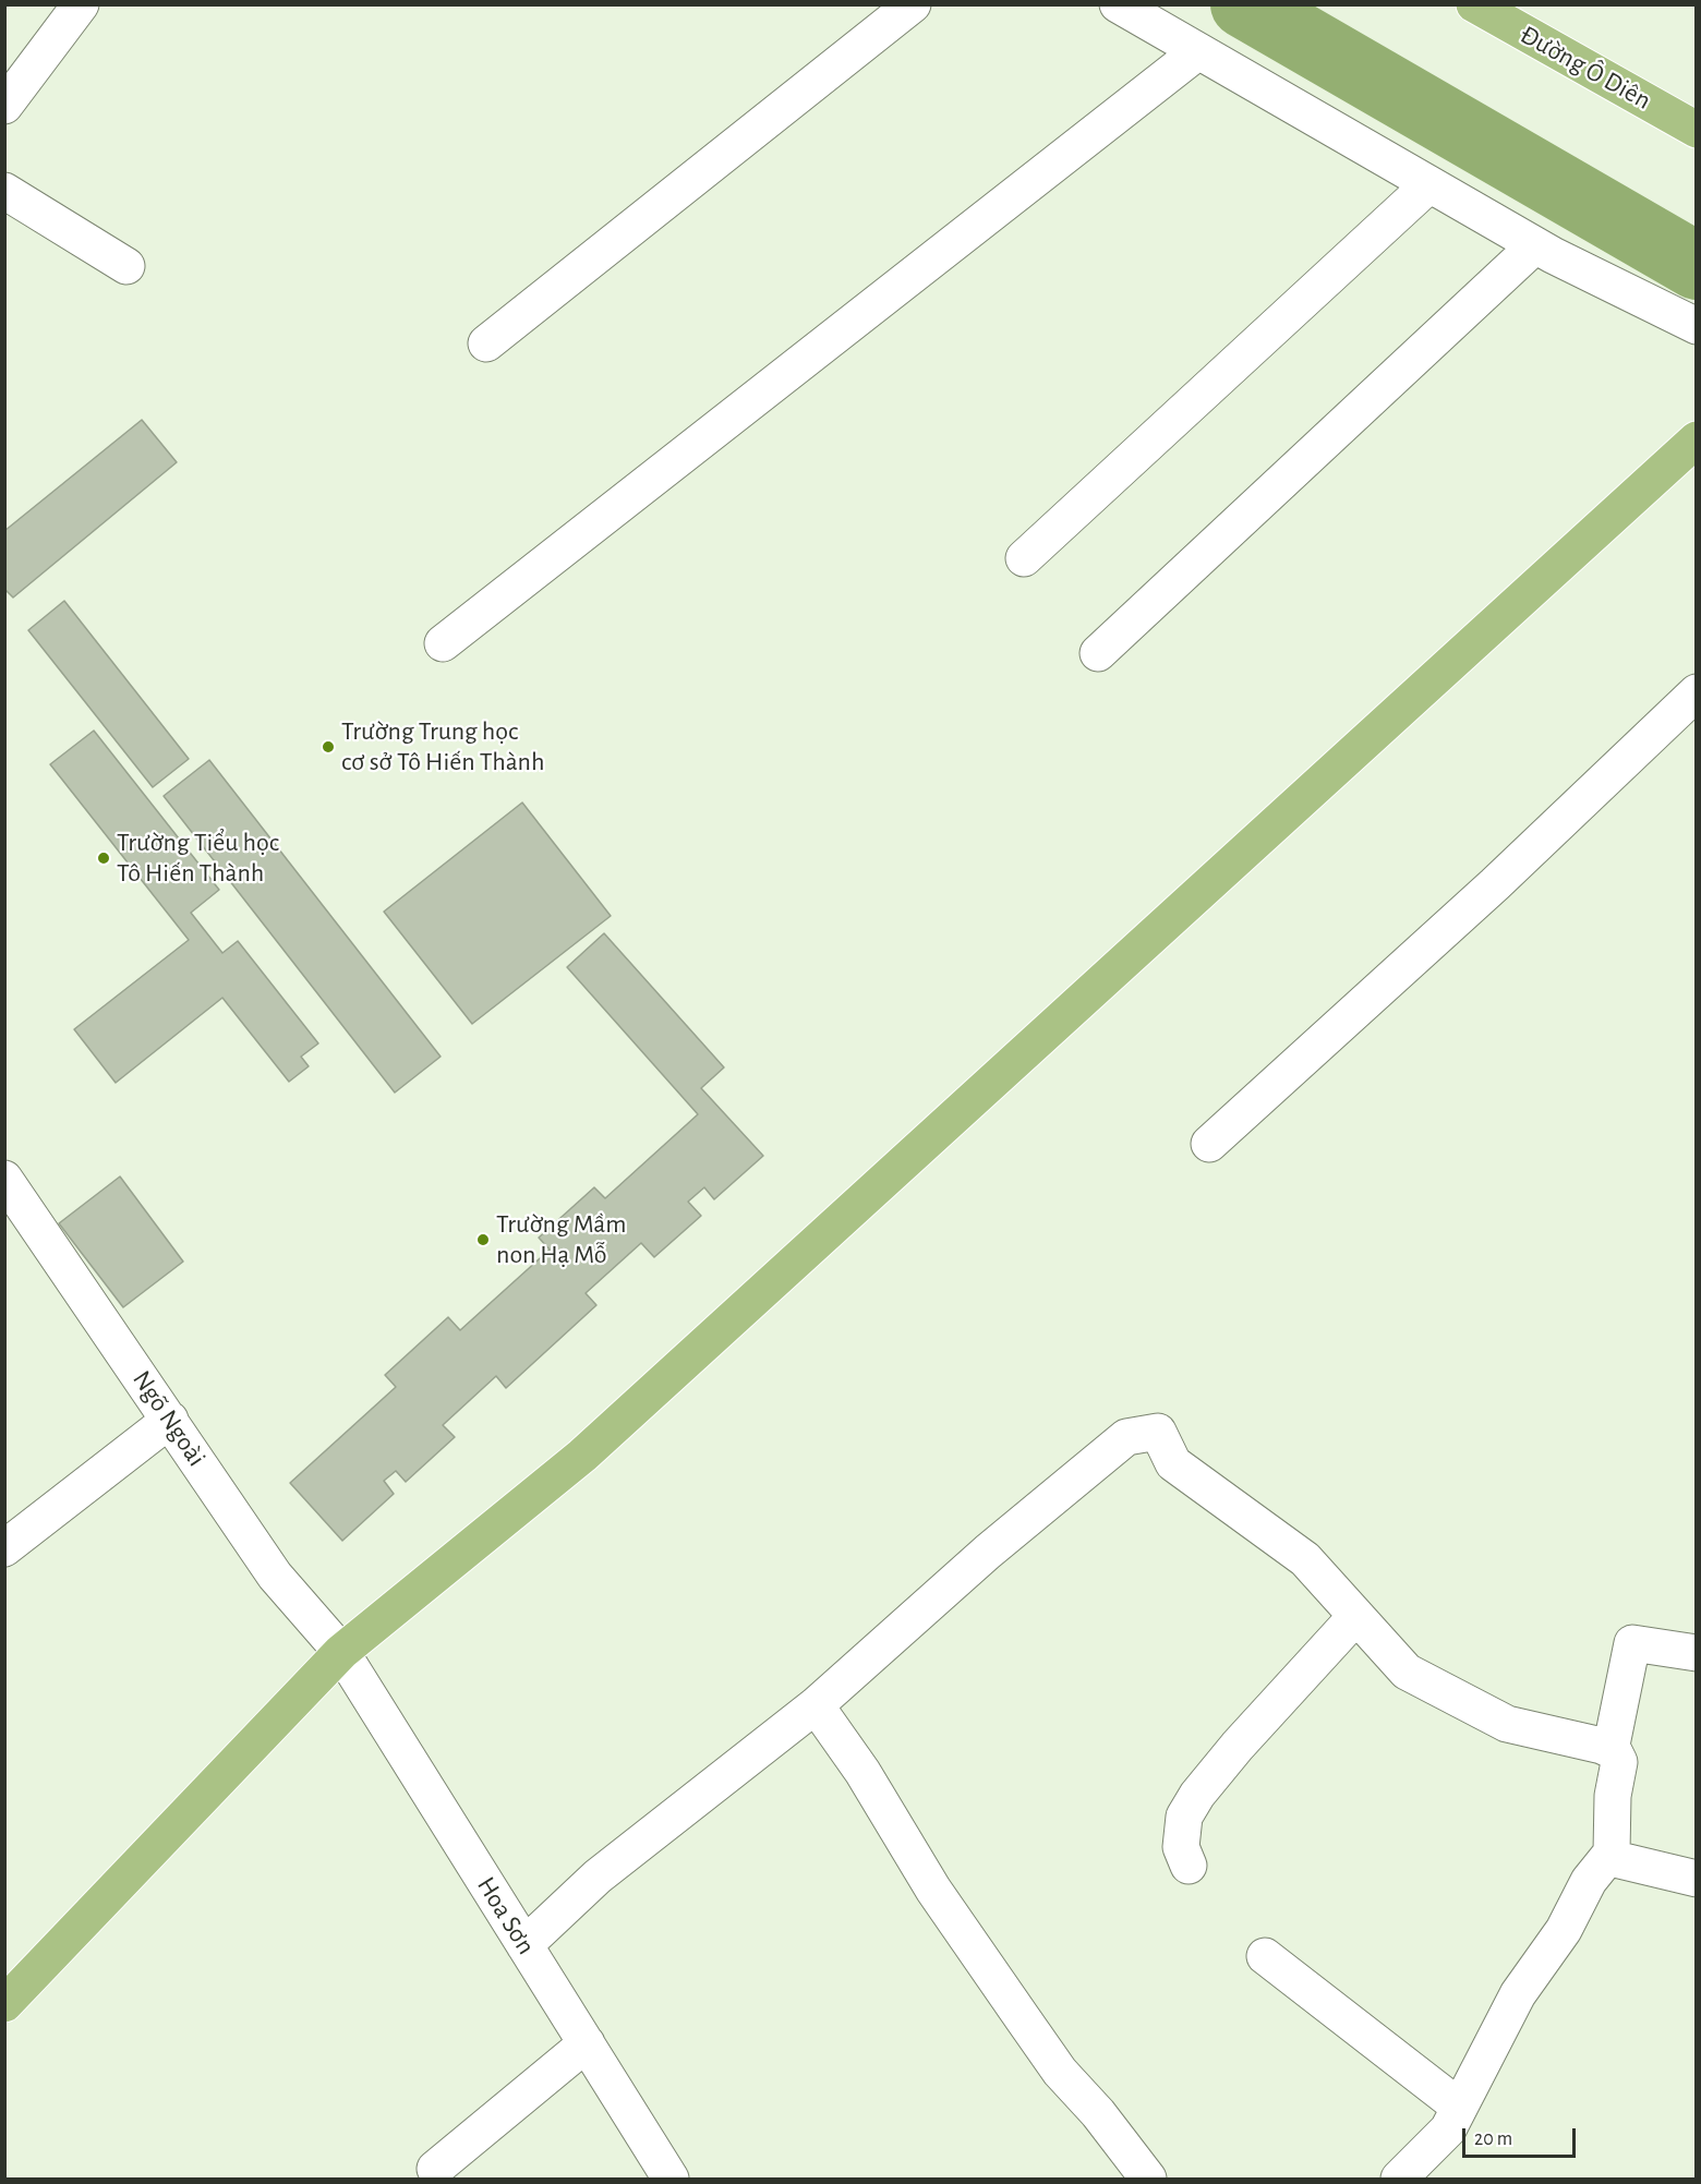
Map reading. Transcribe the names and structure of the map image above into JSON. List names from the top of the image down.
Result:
{
  "streets": {
    "main road": ["Đường Ô Diên"],
    "street": ["Ngõ Ngoài", "Hoa Sơn"]
  },
  "crossings": [
    ["Ngõ Ngoài", "Hoa Sơn"]
  ],
  "places": ["Trường Trung học cơ sở Tô Hiến Thành", "Trường Tiểu học Tô Hiến Thành", "Trường Mầm non Hạ Mỗ"],
  "scale_bar": "20 m"
}
